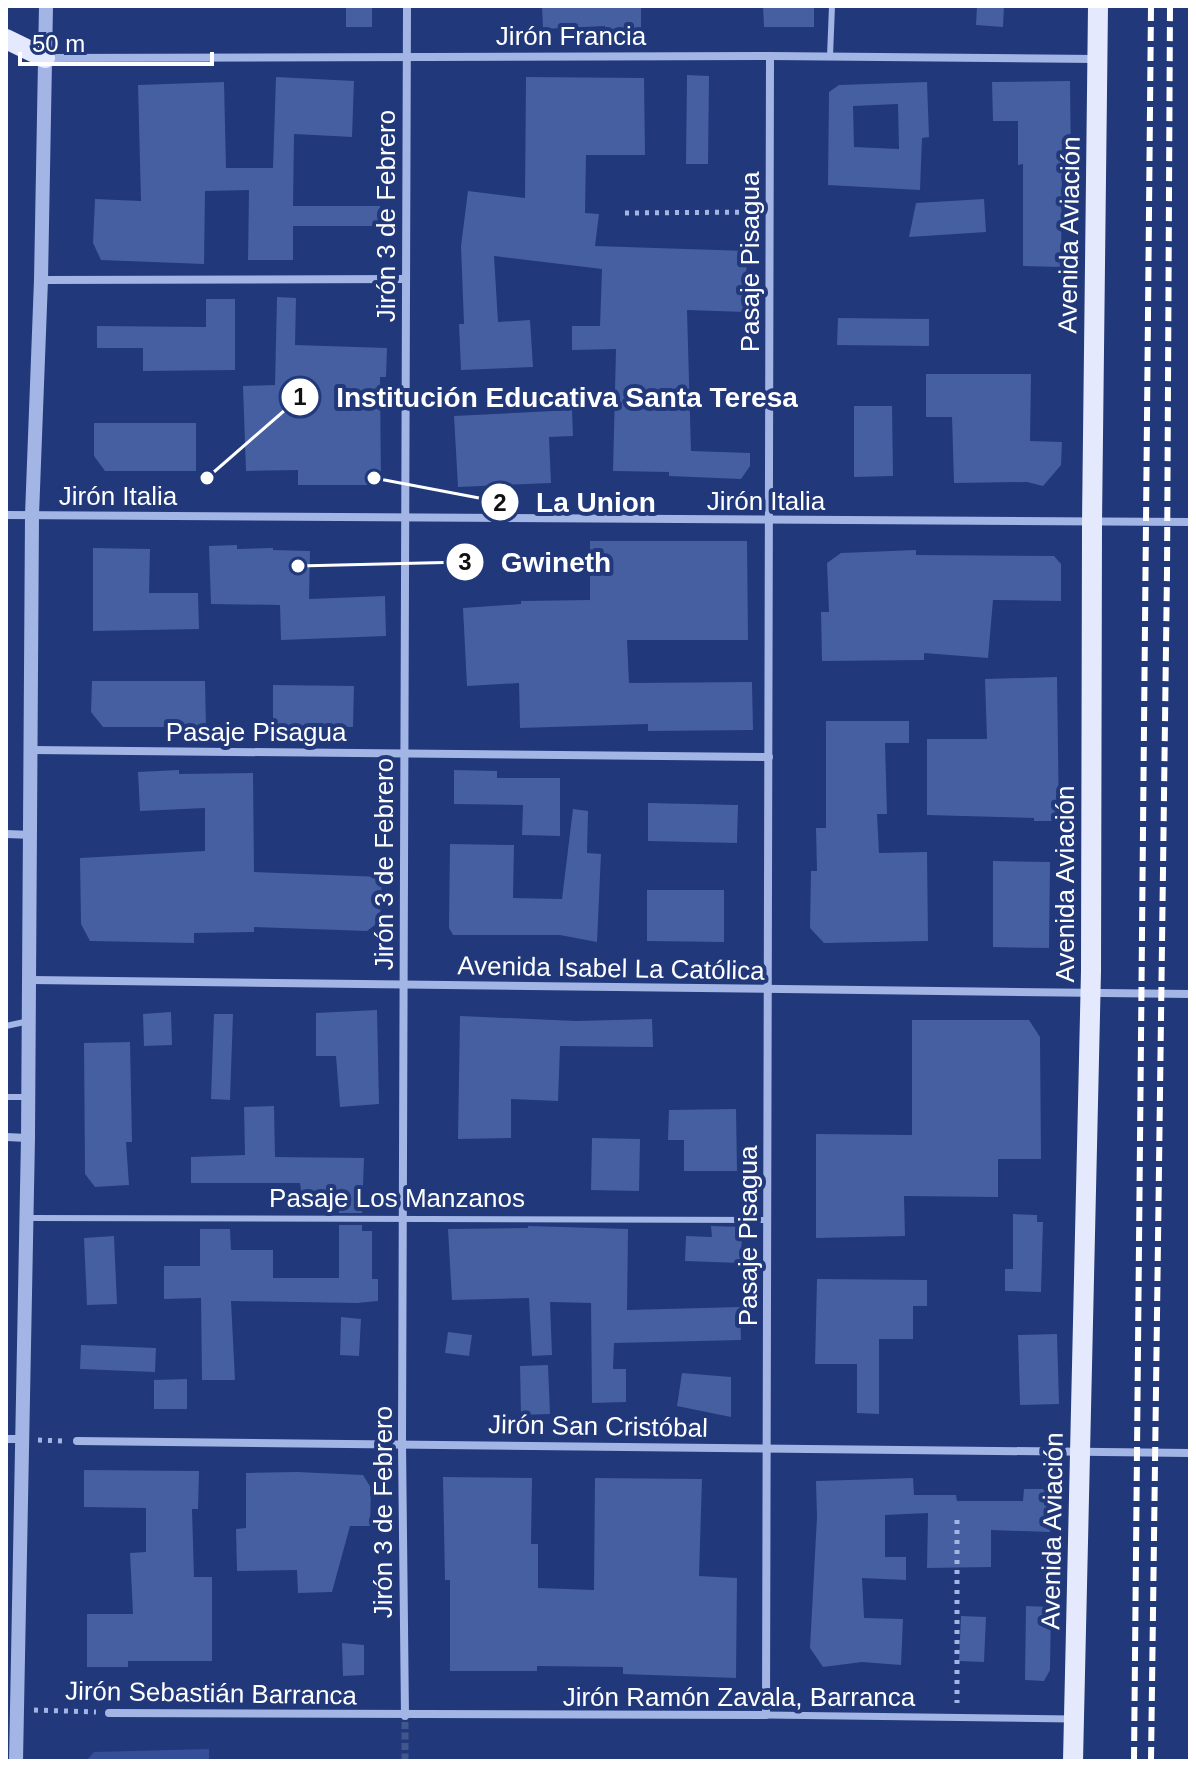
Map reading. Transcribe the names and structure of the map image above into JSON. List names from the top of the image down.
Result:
{
  "streets": {
    "main road": ["Avenida Aviación"],
    "street": [
      "Jirón Francia",
      "Jirón 3 de Febrero",
      "Pasaje Pisagua",
      "Jirón Italia",
      "Avenida Isabel La Católica",
      "Jirón San Cristóbal",
      "Jirón Sebastián Barranca",
      "Jirón Ramón Zavala, Barranca"
    ],
    "lane": ["Pasaje Los Manzanos"]
  },
  "crossings": [
    ["Jirón Francia", "Jirón 3 de Febrero"],
    ["Jirón Francia", "Avenida Aviación"],
    ["Jirón Francia", "Pasaje Pisagua"],
    ["Jirón 3 de Febrero", "Pasaje Pisagua"],
    ["Jirón 3 de Febrero", "Jirón Italia"],
    ["Jirón 3 de Febrero", "Avenida Isabel La Católica"],
    ["Jirón 3 de Febrero", "Pasaje Los Manzanos"],
    ["Jirón 3 de Febrero", "Jirón San Cristóbal"],
    ["Jirón 3 de Febrero", "Jirón Sebastián Barranca"],
    ["Jirón 3 de Febrero", "Jirón Ramón Zavala, Barranca"],
    ["Avenida Aviación", "Jirón Italia"],
    ["Avenida Aviación", "Avenida Isabel La Católica"],
    ["Avenida Aviación", "Jirón San Cristóbal"],
    ["Avenida Aviación", "Jirón Ramón Zavala, Barranca"],
    ["Pasaje Pisagua", "Jirón Italia"],
    ["Pasaje Pisagua", "Avenida Isabel La Católica"],
    ["Pasaje Pisagua", "Pasaje Los Manzanos"],
    ["Pasaje Pisagua", "Jirón San Cristóbal"],
    ["Pasaje Pisagua", "Jirón Ramón Zavala, Barranca"],
    ["Jirón Sebastián Barranca", "Jirón Ramón Zavala, Barranca"]
  ],
  "places": ["Institución Educativa Santa Teresa", "La Union", "Gwineth"],
  "scale_bar": "50 m"
}
